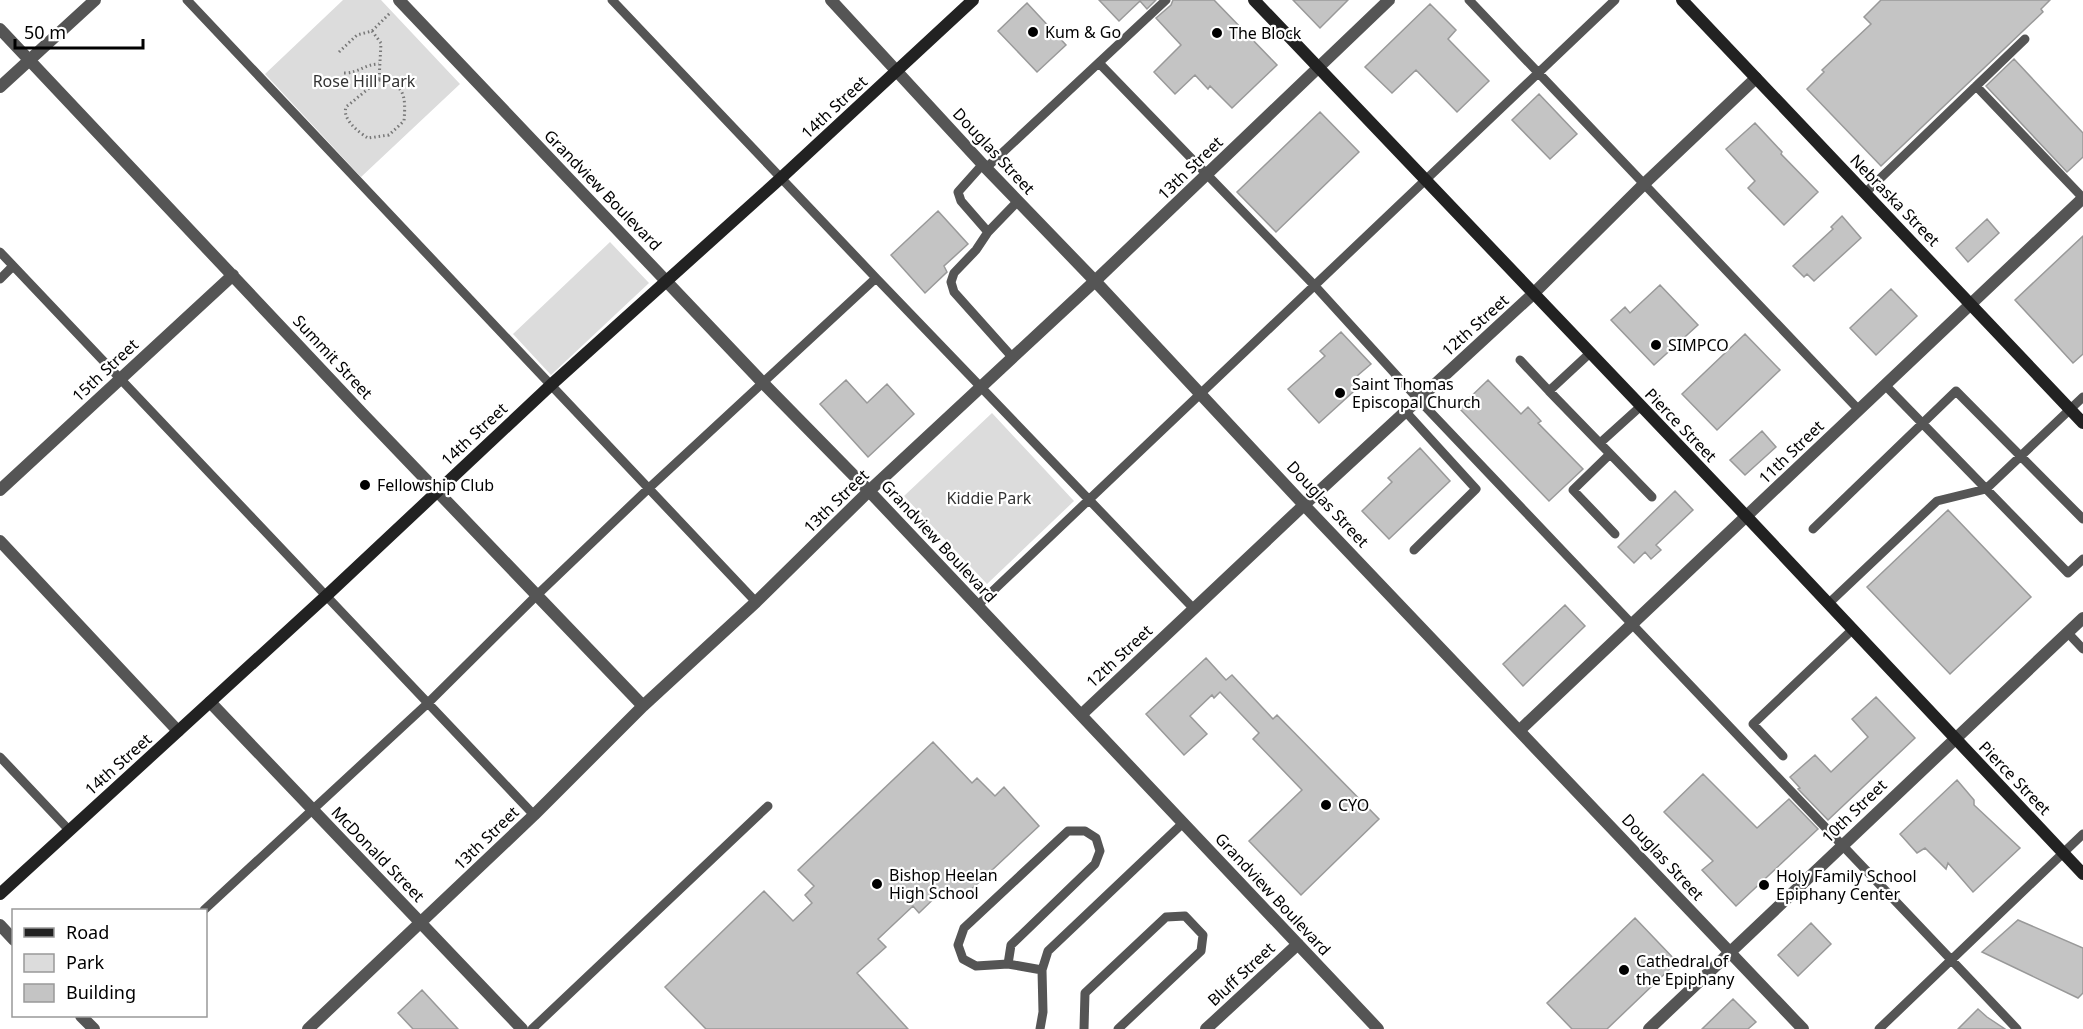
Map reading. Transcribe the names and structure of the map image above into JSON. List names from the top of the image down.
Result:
{
  "streets": {
    "main road": ["14th Street", "Nebraska Street", "Pierce Street"],
    "street": [
      "Douglas Street",
      "13th Street",
      "Grandview Boulevard",
      "12th Street",
      "Summit Street",
      "15th Street",
      "11th Street",
      "10th Street",
      "McDonald Street",
      "Bluff Street"
    ]
  },
  "crossings": [
    ["14th Street", "Douglas Street"],
    ["14th Street", "Grandview Boulevard"],
    ["14th Street", "Summit Street"],
    ["14th Street", "McDonald Street"],
    ["Douglas Street", "13th Street"],
    ["Douglas Street", "12th Street"],
    ["Douglas Street", "11th Street"],
    ["Douglas Street", "10th Street"],
    ["13th Street", "Grandview Boulevard"],
    ["13th Street", "Summit Street"],
    ["13th Street", "Pierce Street"],
    ["13th Street", "McDonald Street"],
    ["Grandview Boulevard", "12th Street"],
    ["Grandview Boulevard", "Bluff Street"],
    ["Nebraska Street", "12th Street"],
    ["Nebraska Street", "11th Street"],
    ["12th Street", "Pierce Street"],
    ["Summit Street", "15th Street"],
    ["Pierce Street", "11th Street"],
    ["Pierce Street", "10th Street"]
  ],
  "parks": ["Rose Hill Park", "Kiddie Park"],
  "places": [
    "Kum & Go",
    "The Block",
    "SIMPCO",
    "Saint Thomas Episcopal Church",
    "Fellowship Club",
    "CYO",
    "Bishop Heelan High School",
    "Holy Family School Epiphany Center",
    "Cathedral of the Epiphany"
  ],
  "legend": ["Road", "Park", "Building"],
  "scale_bar": "50 m"
}
